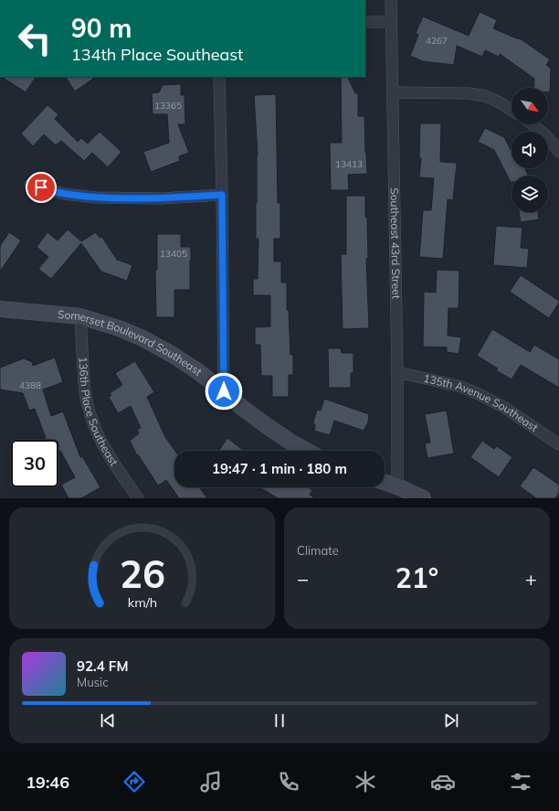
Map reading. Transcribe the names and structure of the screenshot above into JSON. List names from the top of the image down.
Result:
{
  "streets": {
    "street": [
      "Southeast 43rd Street",
      "Somerset Boulevard Southeast",
      "135th Avenue Southeast",
      "136th Place Southeast"
    ]
  },
  "crossings": [
    ["Southeast 43rd Street", "135th Avenue Southeast"],
    ["Somerset Boulevard Southeast", "136th Place Southeast"]
  ],
  "house_numbers": [
    "4267",
    "13365",
    "13413",
    "13405",
    "4388"
  ],
  "north": "bottom right",
  "page": {
    "turn": ["90 m", "134th Place Southeast"],
    "limit": "30",
    "trip": "19:47 · 1 min · 180 m",
    "tile": "Climate",
    "heat": ["−", "21°", "+"],
    "song": ["92.4 FM", "Music"],
    "tabs": "19:46",
    "gauge": ["26", "km/h"]
  }
}
